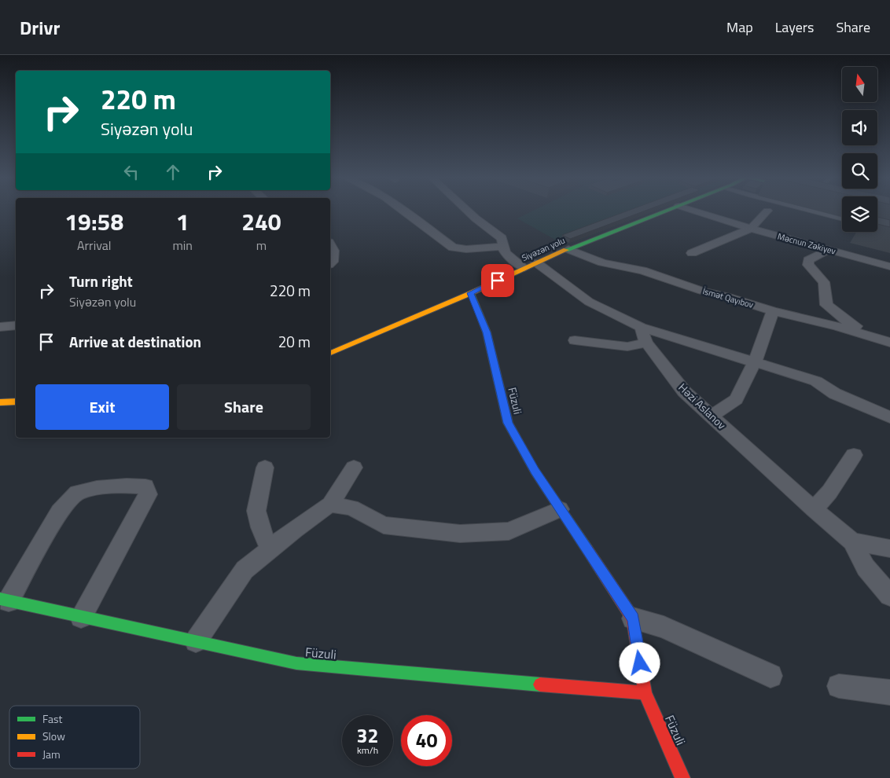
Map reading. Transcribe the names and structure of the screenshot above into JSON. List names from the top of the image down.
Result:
{
  "streets": {
    "street": [
      "Məcnun Zəkiyev",
      "Siyəzən yolu",
      "İsmət Qayıbov",
      "Füzuli",
      "Həzi Aslanov"
    ]
  },
  "crossings": [
    ["Siyəzən yolu", "İsmət Qayıbov"],
    ["Siyəzən yolu", "Füzuli"]
  ],
  "legend": ["Fast", "Slow", "Jam"],
  "north": "top",
  "page": {
    "header": "Drivr",
    "nav": ["Map", "Layers", "Share"],
    "turn": ["220 m", "Siyəzən yolu"],
    "eta": [
      "19:58",
      "Arrival",
      "1",
      "min",
      "240",
      "m"
    ],
    "list": [
      {
        "name": "Turn right",
        "note": "Siyəzən yolu",
        "value": "220 m"
      },
      {
        "name": "Arrive at destination",
        "value": "20 m"
      }
    ],
    "buttons": ["Exit", "Share"],
    "speed": "32 km/h",
    "limit": "40"
  }
}
